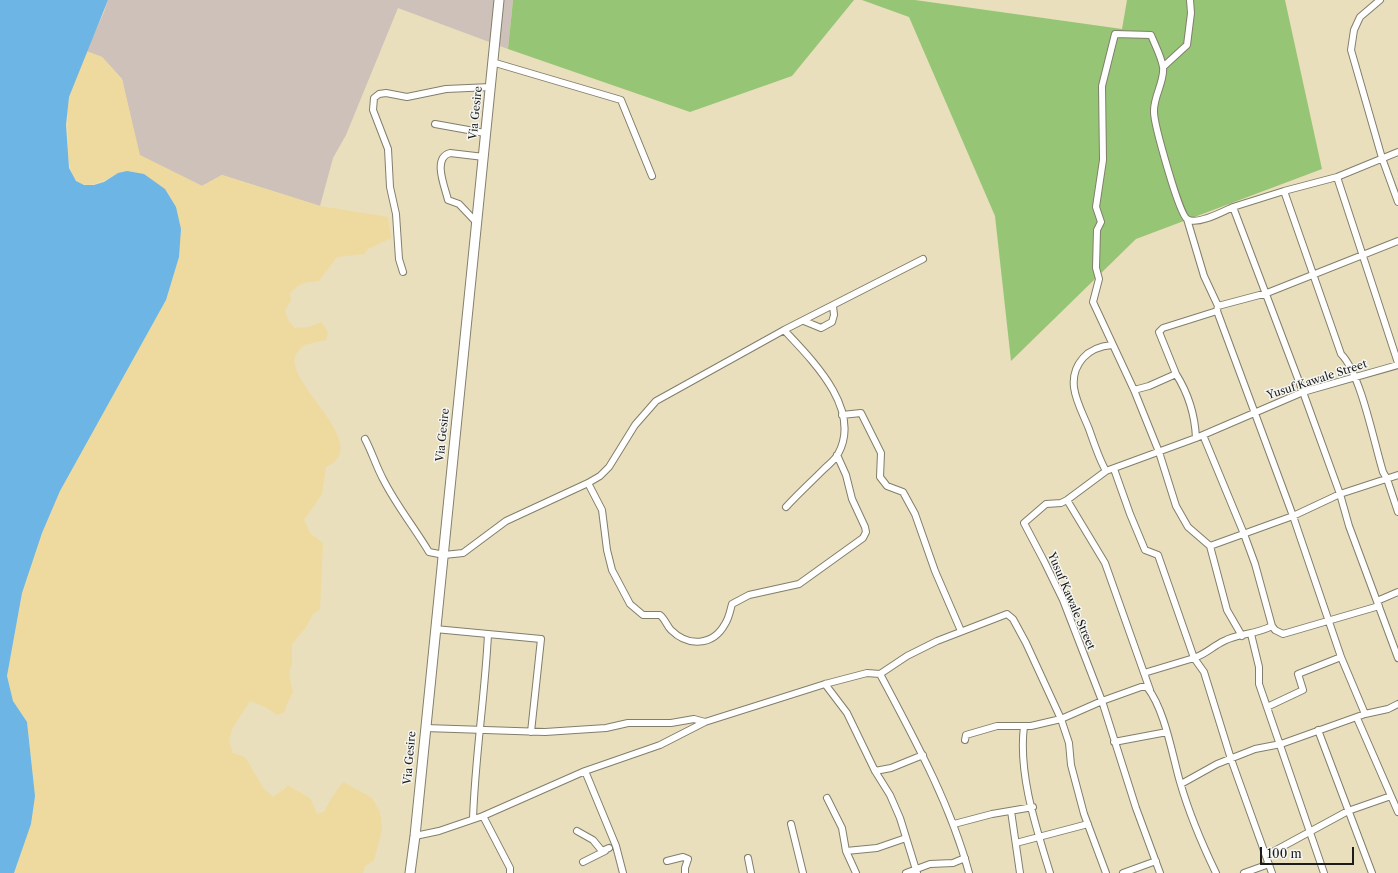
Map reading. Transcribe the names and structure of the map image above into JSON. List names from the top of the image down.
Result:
{
  "streets": {
    "main road": ["Via Gesire"],
    "street": ["Yusuf Kawale Street"]
  },
  "scale_bar": "100 m"
}
